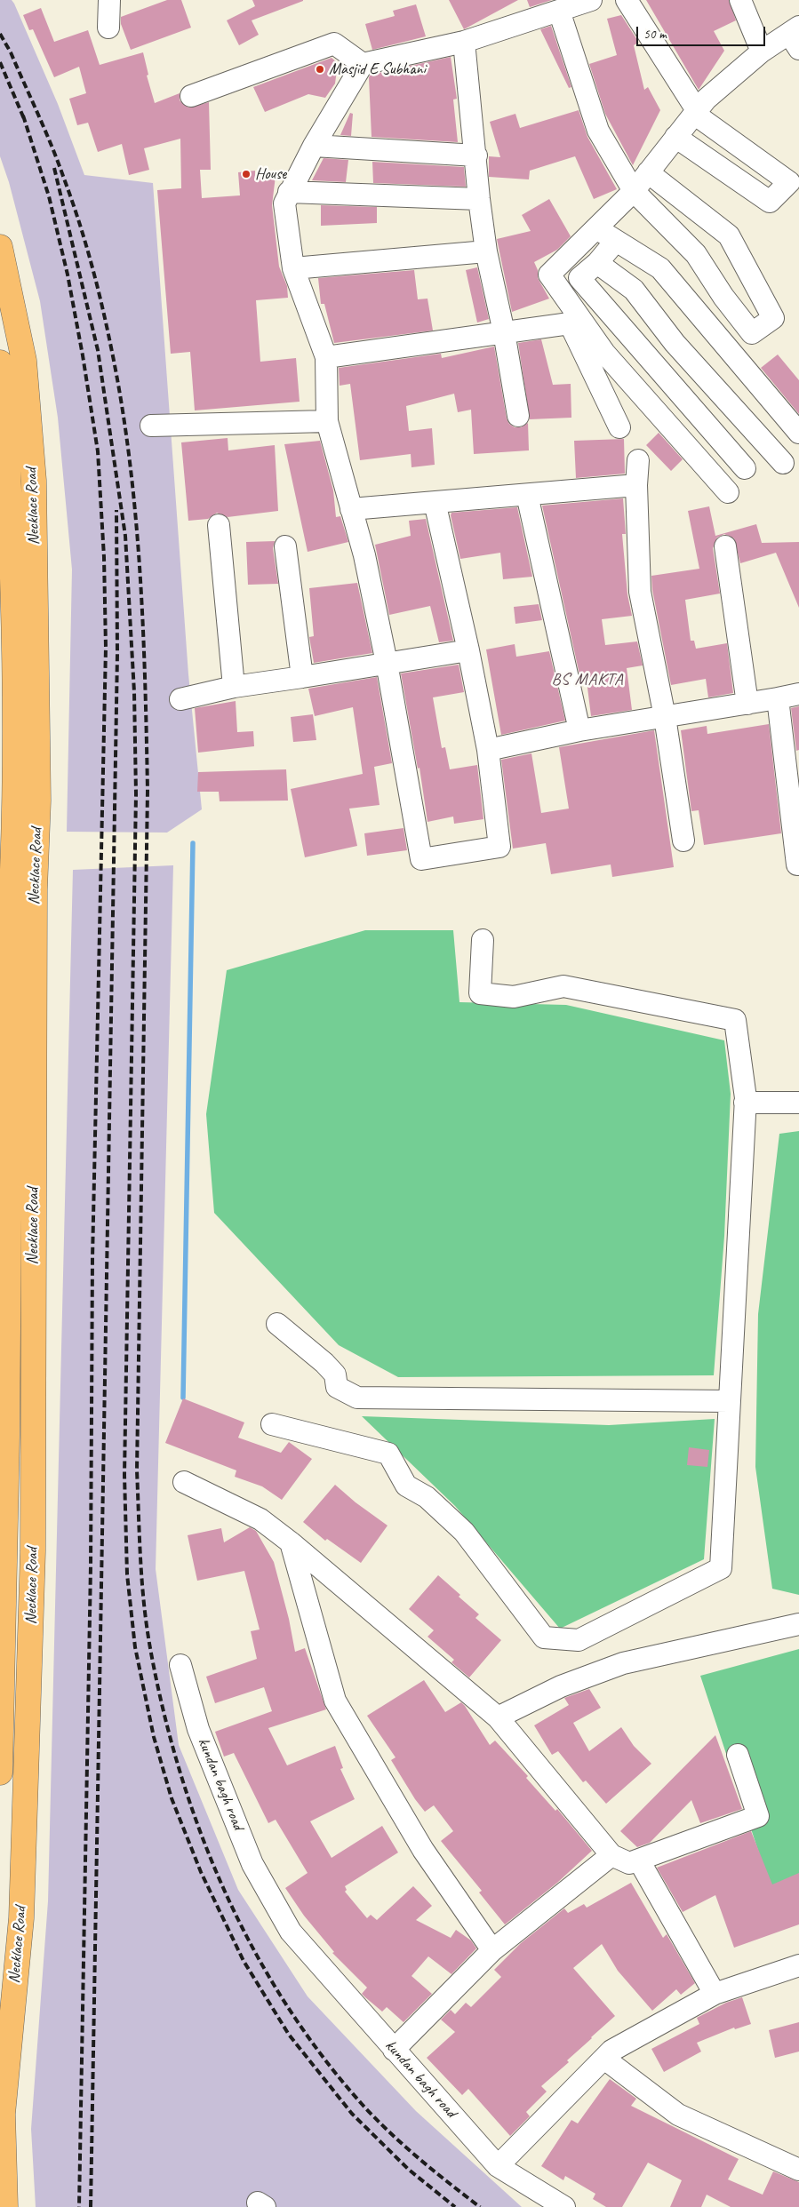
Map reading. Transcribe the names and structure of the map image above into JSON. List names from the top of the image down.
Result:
{
  "streets": {
    "main road": ["Necklace Road"],
    "street": ["kundan bagh road"]
  },
  "districts": ["BS MAKTA"],
  "places": ["Masjid E Subhani", "House"],
  "scale_bar": "50 m"
}
